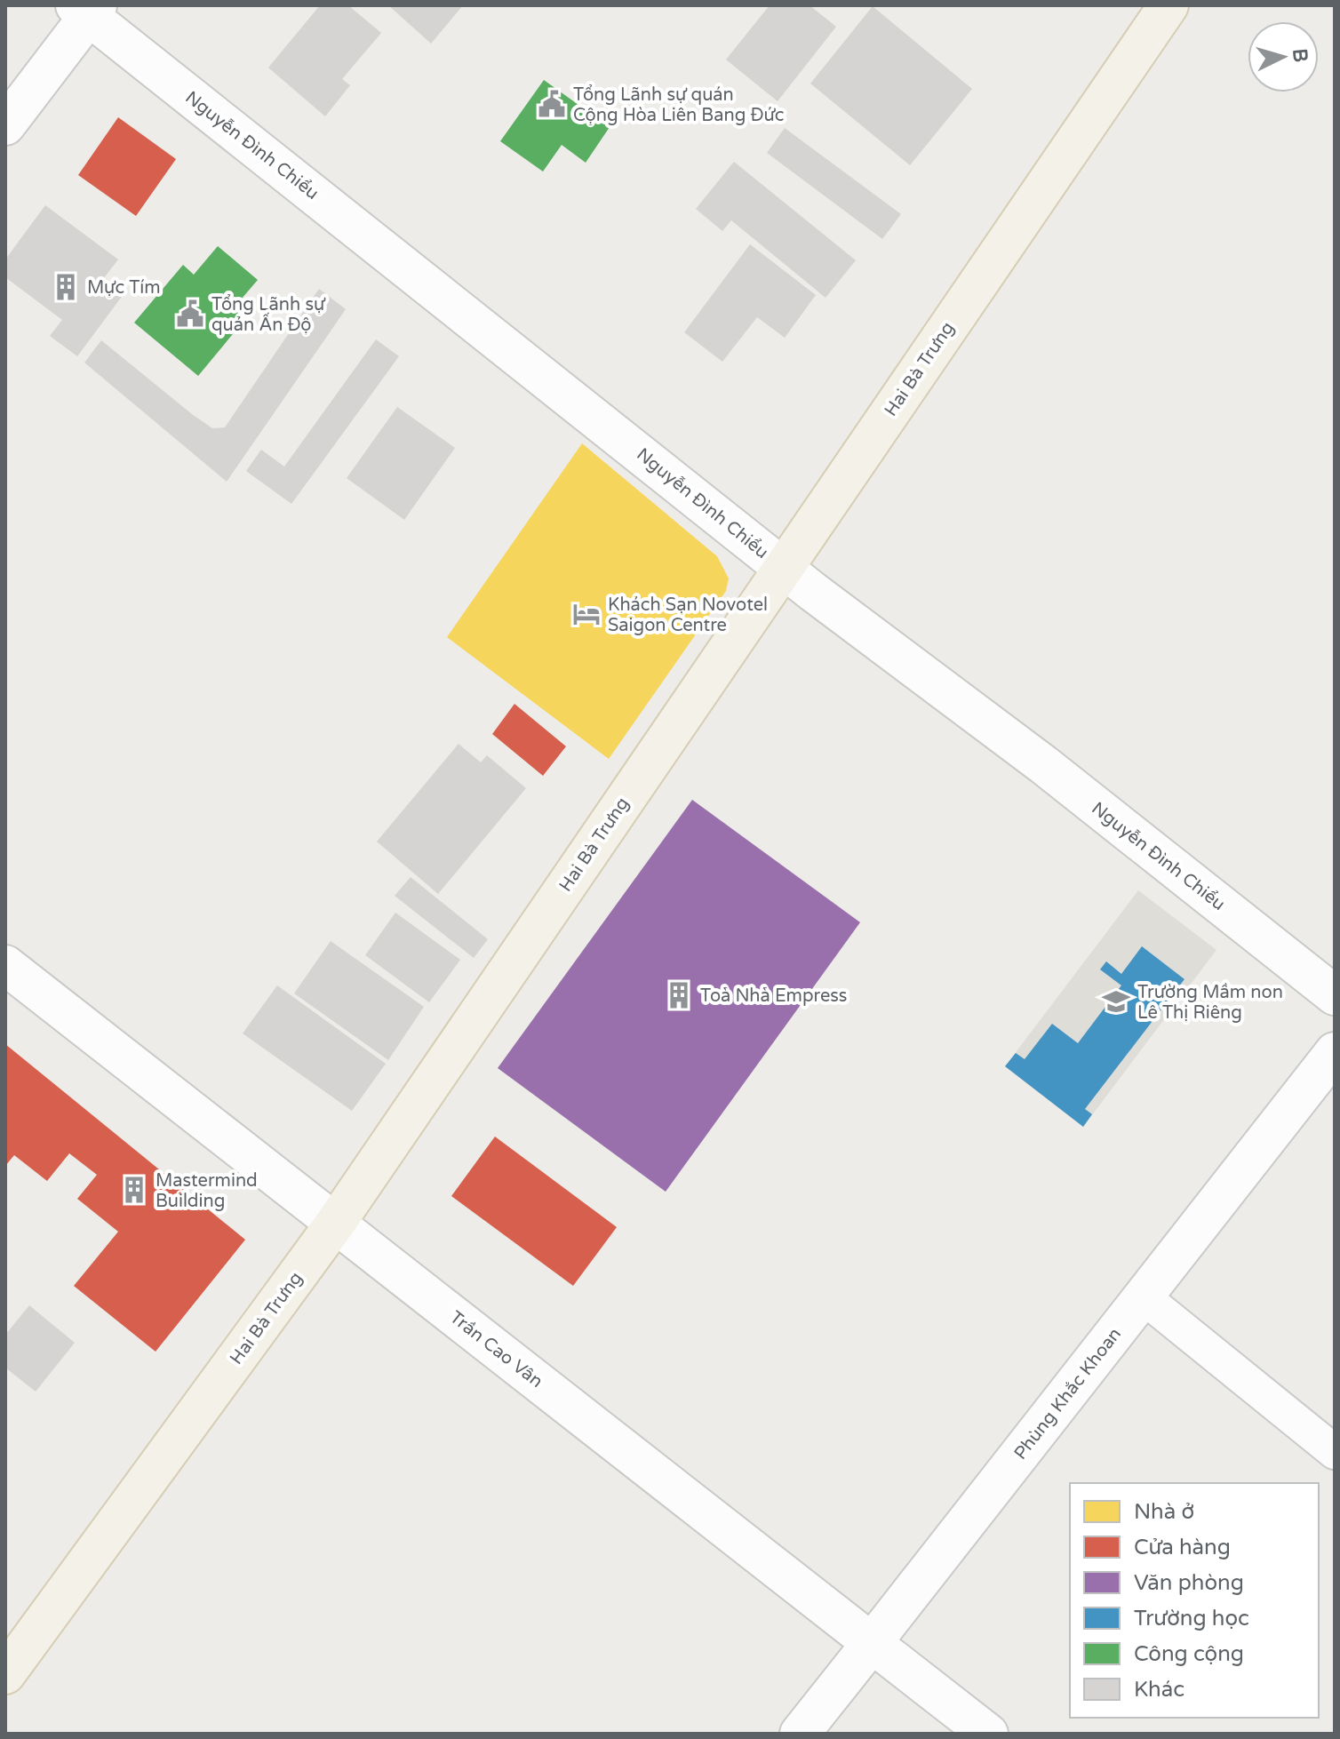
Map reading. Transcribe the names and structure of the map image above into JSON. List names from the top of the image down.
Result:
{
  "streets": {
    "main road": [
      "Nguyễn Đình Chiểu",
      "Hai Bà Trưng",
      "Trần Cao Vân",
      "Phùng Khắc Khoan"
    ]
  },
  "crossings": [
    ["Nguyễn Đình Chiểu", "Hai Bà Trưng"],
    ["Hai Bà Trưng", "Trần Cao Vân"],
    ["Trần Cao Vân", "Phùng Khắc Khoan"]
  ],
  "places": {
    "public building": ["Tổng Lãnh sự quán Cộng Hòa Liên Bang Ðức", "Tổng Lãnh sự quán Ấn Độ"],
    "building": ["Mực Tím", "Toà Nhà Empress", "Mastermind Building"],
    "hotel": ["Khách Sạn Novotel Saigon Centre"],
    "school or university": ["Trường Mầm non Lê Thị Riêng"]
  },
  "legend": [
    "Nhà ở",
    "Cửa hàng",
    "Văn phòng",
    "Trường học",
    "Công cộng",
    "Khác"
  ],
  "north": "right"
}
